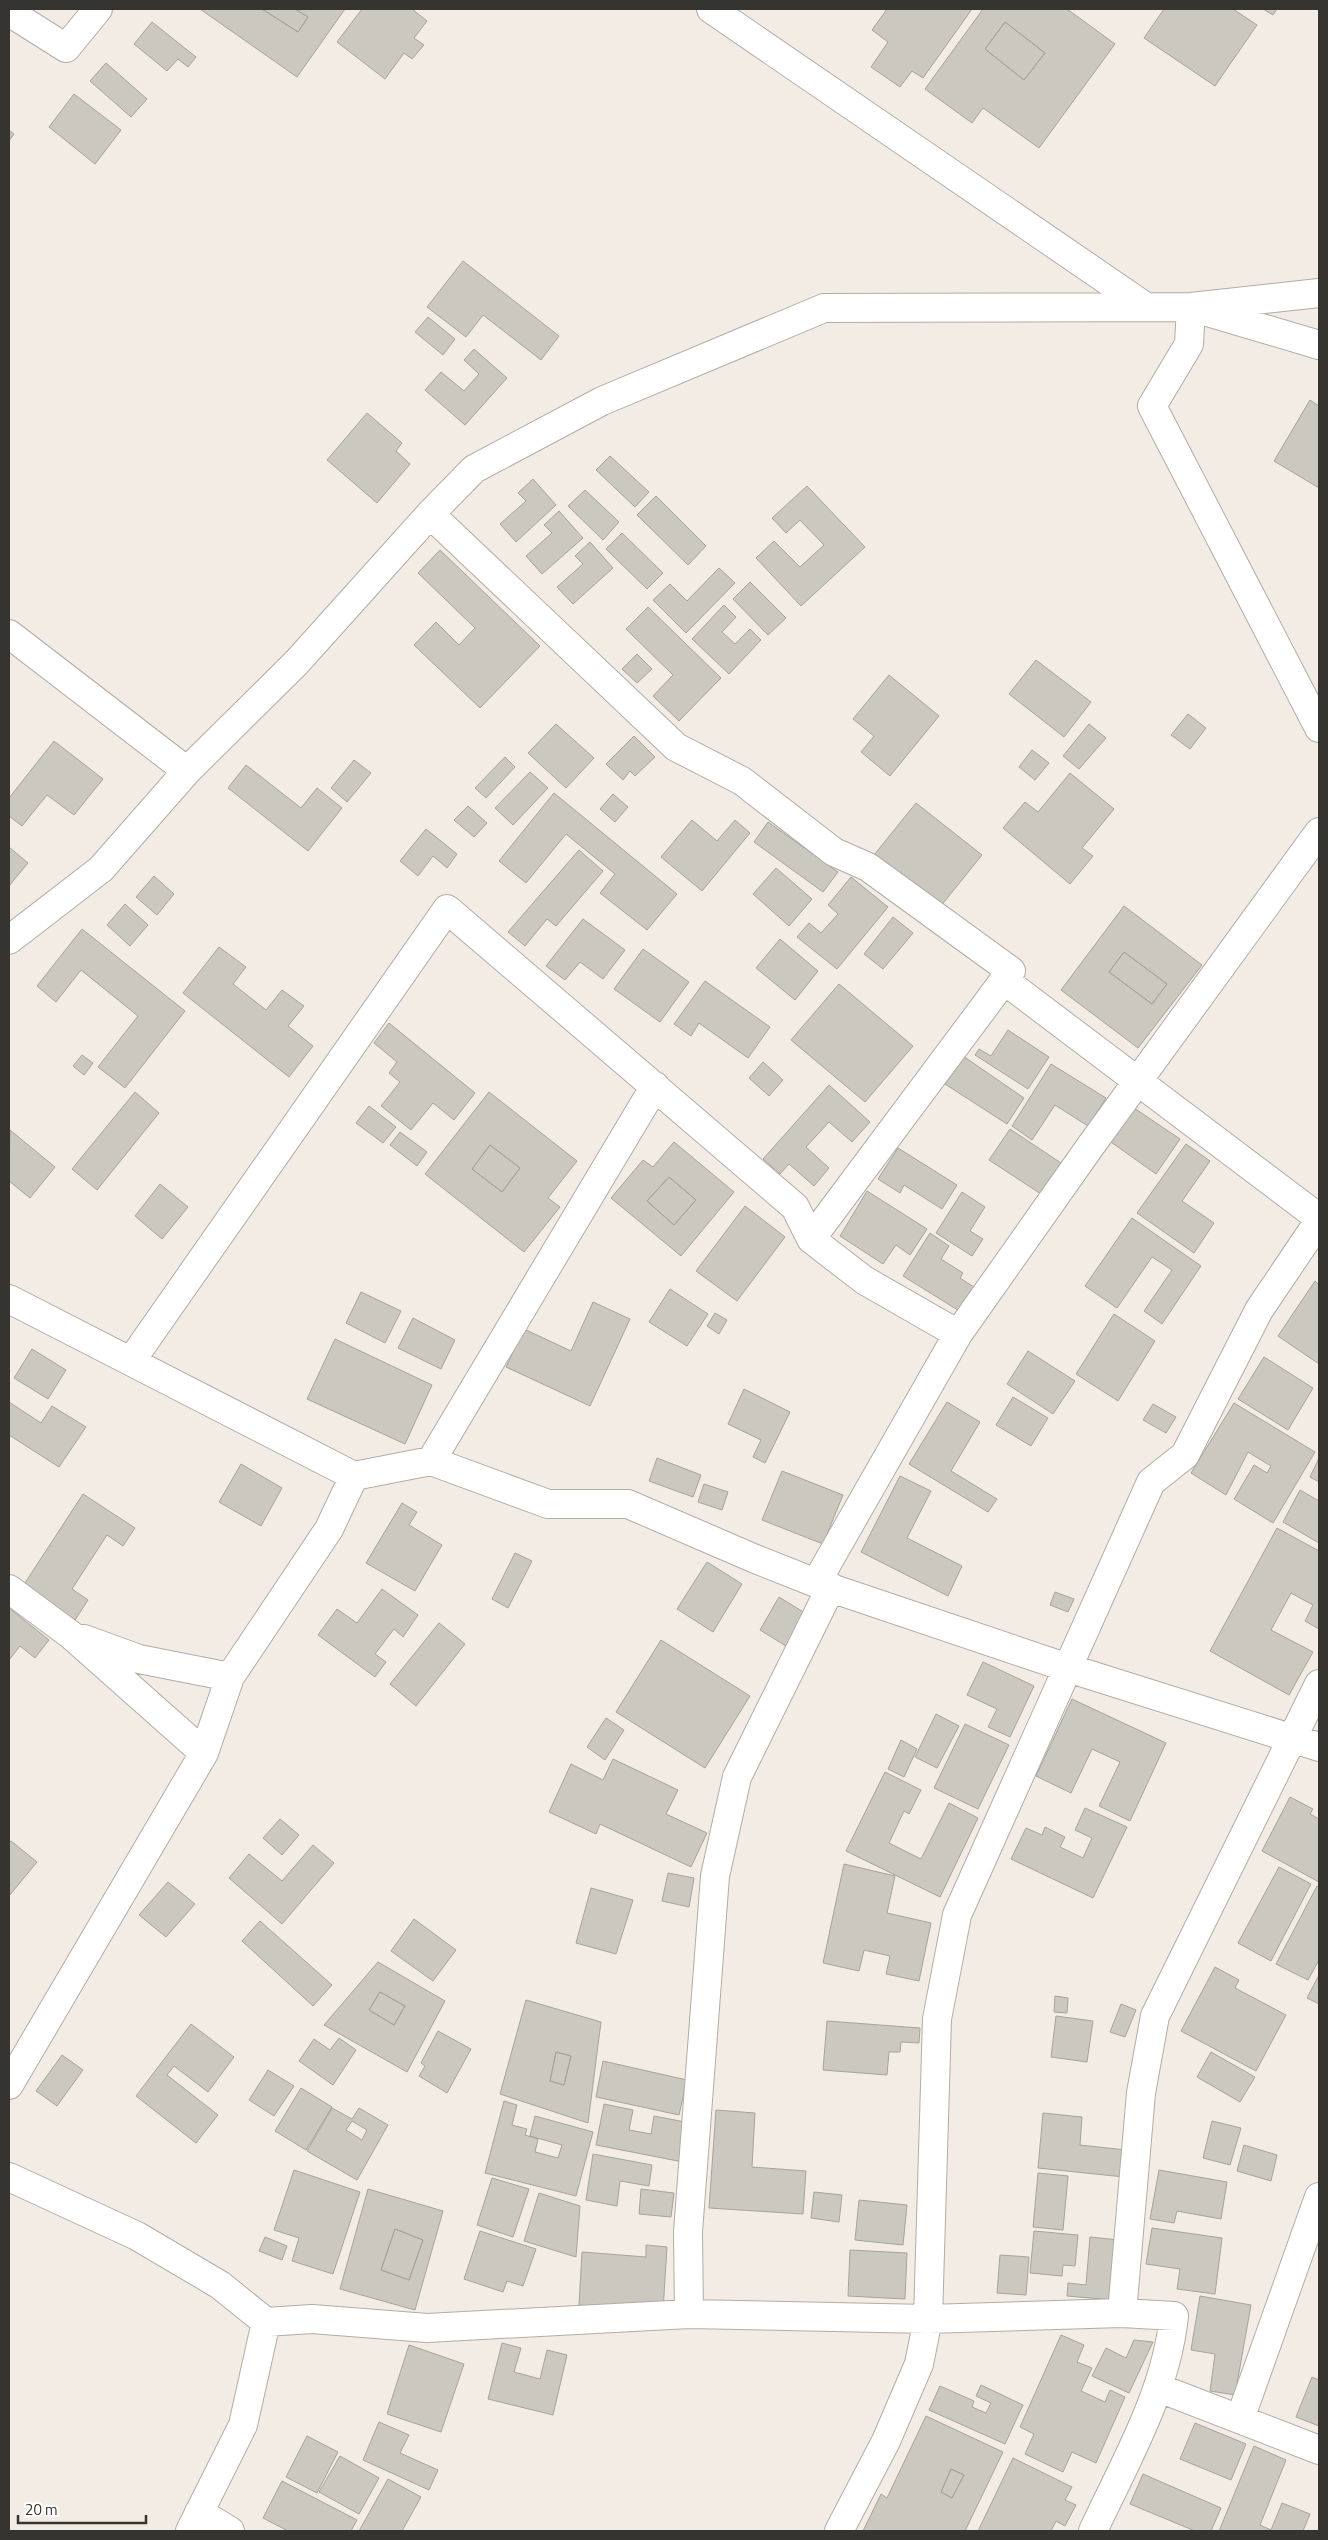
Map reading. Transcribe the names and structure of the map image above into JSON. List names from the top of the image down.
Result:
{
  "scale_bar": "20 m"
}
